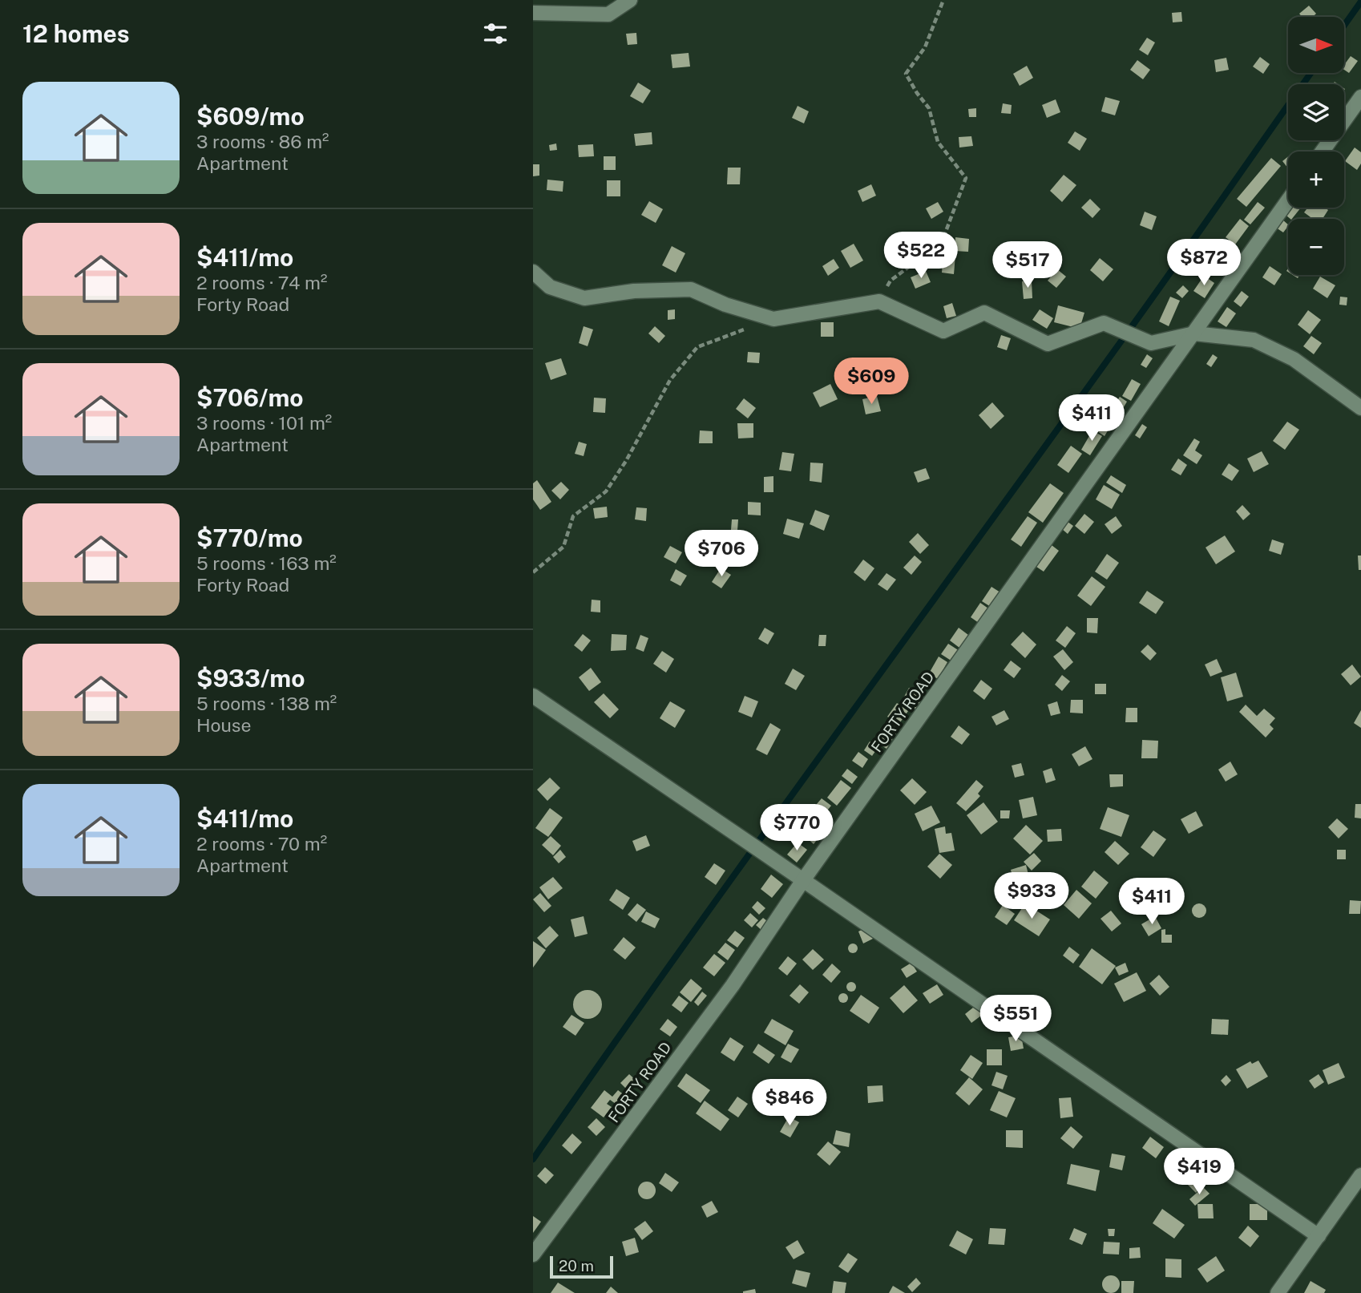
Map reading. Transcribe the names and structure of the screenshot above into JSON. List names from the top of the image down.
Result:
{
  "streets": {
    "street": ["FORTY ROAD"]
  },
  "scale_bar": "20 m",
  "north": "right",
  "page": {
    "heading": "12 homes",
    "map_buttons": ["+", "−"],
    "list": [
      {
        "name": "$609/mo",
        "note": "3 rooms · 86 m² · Apartment"
      },
      {
        "name": "$411/mo",
        "note": "2 rooms · 74 m² · Forty Road"
      },
      {
        "name": "$706/mo",
        "note": "3 rooms · 101 m² · Apartment"
      },
      {
        "name": "$770/mo",
        "note": "5 rooms · 163 m² · Forty Road"
      },
      {
        "name": "$933/mo",
        "note": "5 rooms · 138 m² · House"
      },
      {
        "name": "$411/mo",
        "note": "2 rooms · 70 m² · Apartment"
      }
    ],
    "price": [
      "$522",
      "$872",
      "$517",
      "$609",
      "$411",
      "$706",
      "$770",
      "$933",
      "$411",
      "$551",
      "$846",
      "$419"
    ],
    "scale": "20 m"
  }
}
